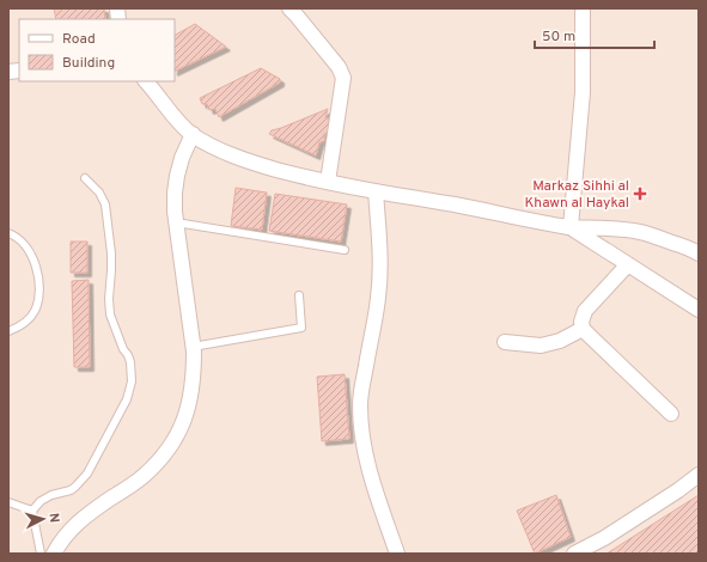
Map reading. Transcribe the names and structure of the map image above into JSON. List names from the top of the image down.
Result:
{
  "places": {
    "health": ["Markaz Sihhi al Khawn al Haykal"]
  },
  "legend": ["Road", "Building"],
  "scale_bar": "50 m",
  "north": "right"
}
